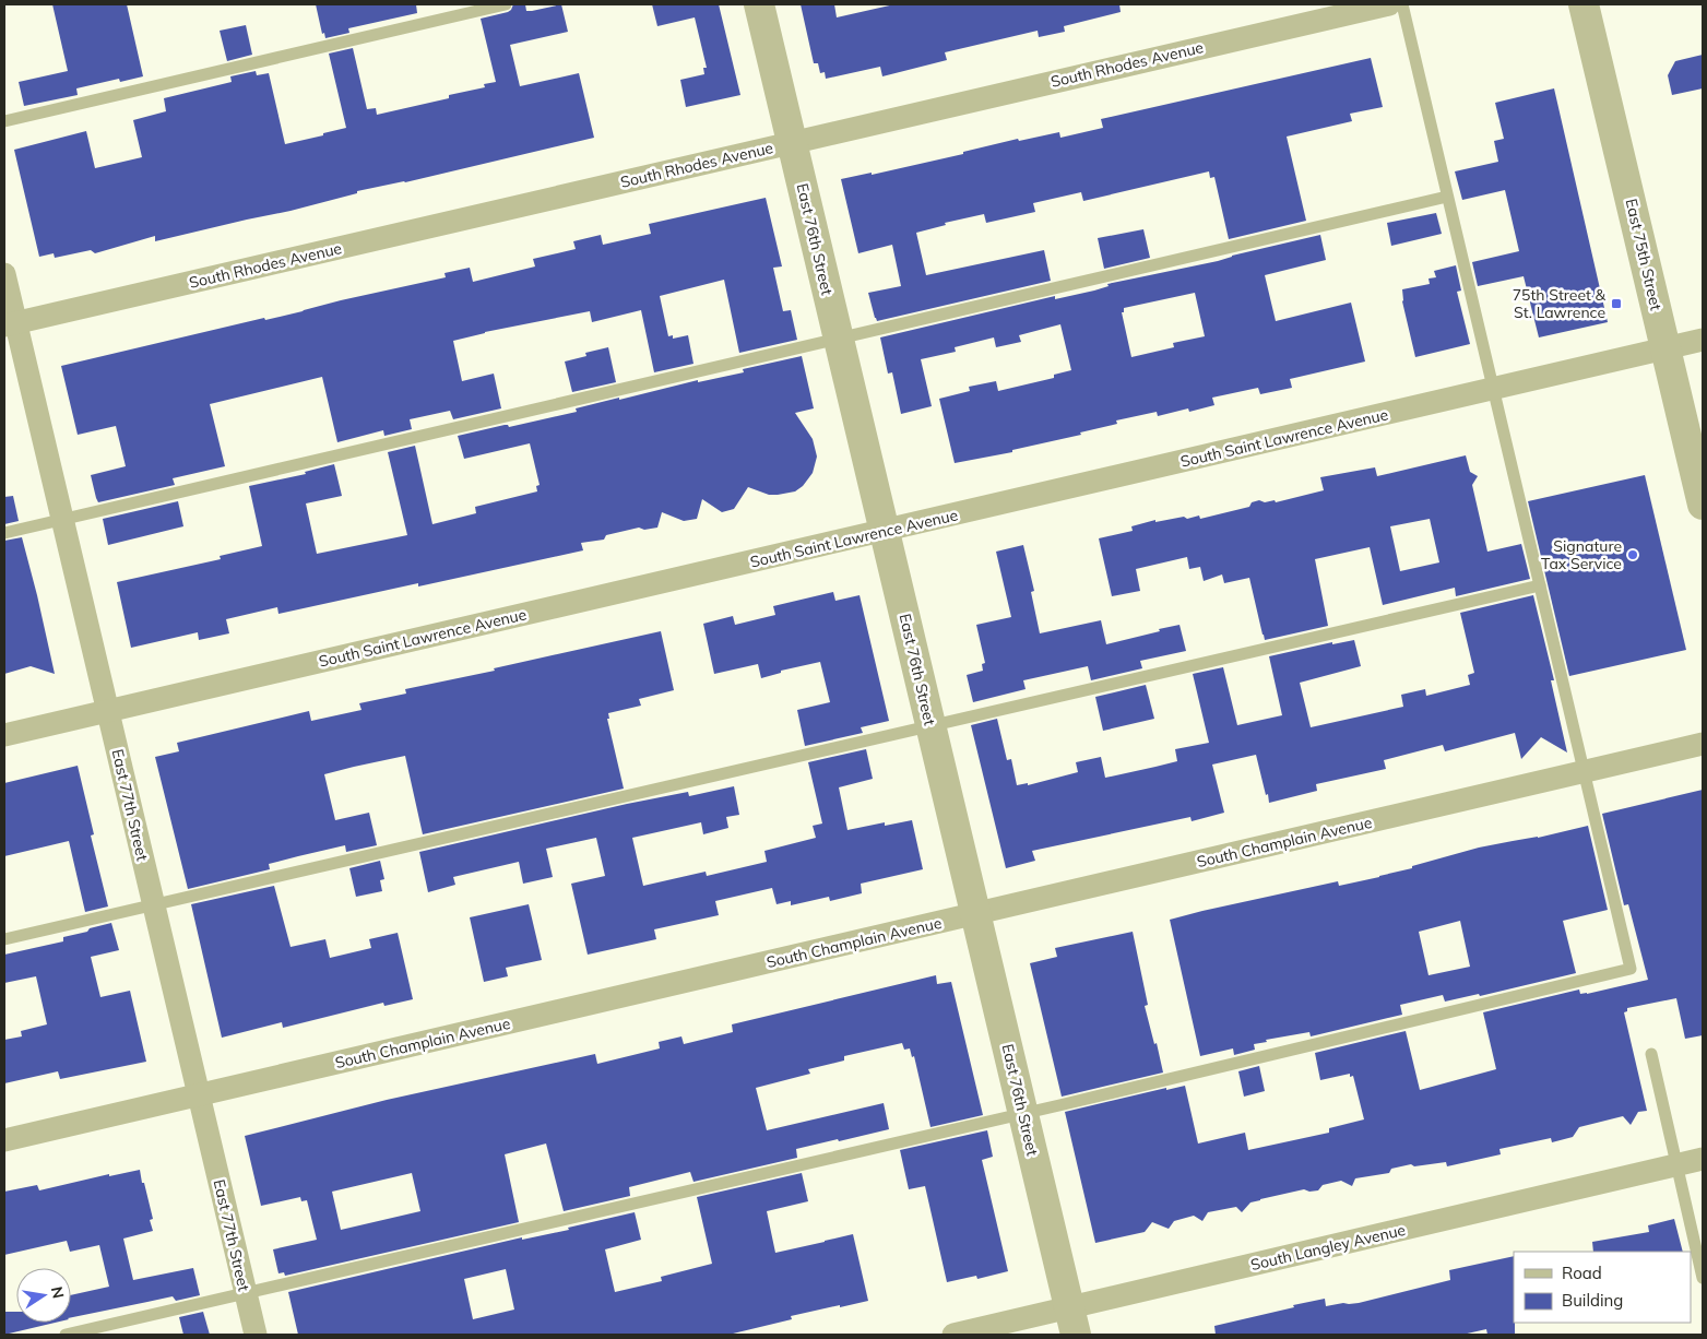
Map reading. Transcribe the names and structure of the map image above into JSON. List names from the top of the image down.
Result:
{
  "streets": {
    "street": [
      "South Rhodes Avenue",
      "East 76th Street",
      "East 75th Street",
      "South Saint Lawrence Avenue",
      "East 77th Street",
      "South Champlain Avenue",
      "South Langley Avenue"
    ]
  },
  "crossings": [
    ["South Rhodes Avenue", "East 76th Street"],
    ["South Rhodes Avenue", "East 77th Street"],
    ["East 76th Street", "South Saint Lawrence Avenue"],
    ["East 76th Street", "South Champlain Avenue"],
    ["East 76th Street", "South Langley Avenue"],
    ["East 75th Street", "South Saint Lawrence Avenue"],
    ["South Saint Lawrence Avenue", "East 77th Street"],
    ["East 77th Street", "South Champlain Avenue"]
  ],
  "places": {
    "transit": ["75th Street & St. Lawrence"],
    "other": ["Signature Tax Service"]
  },
  "legend": ["Road", "Building"],
  "north": "right"
}
